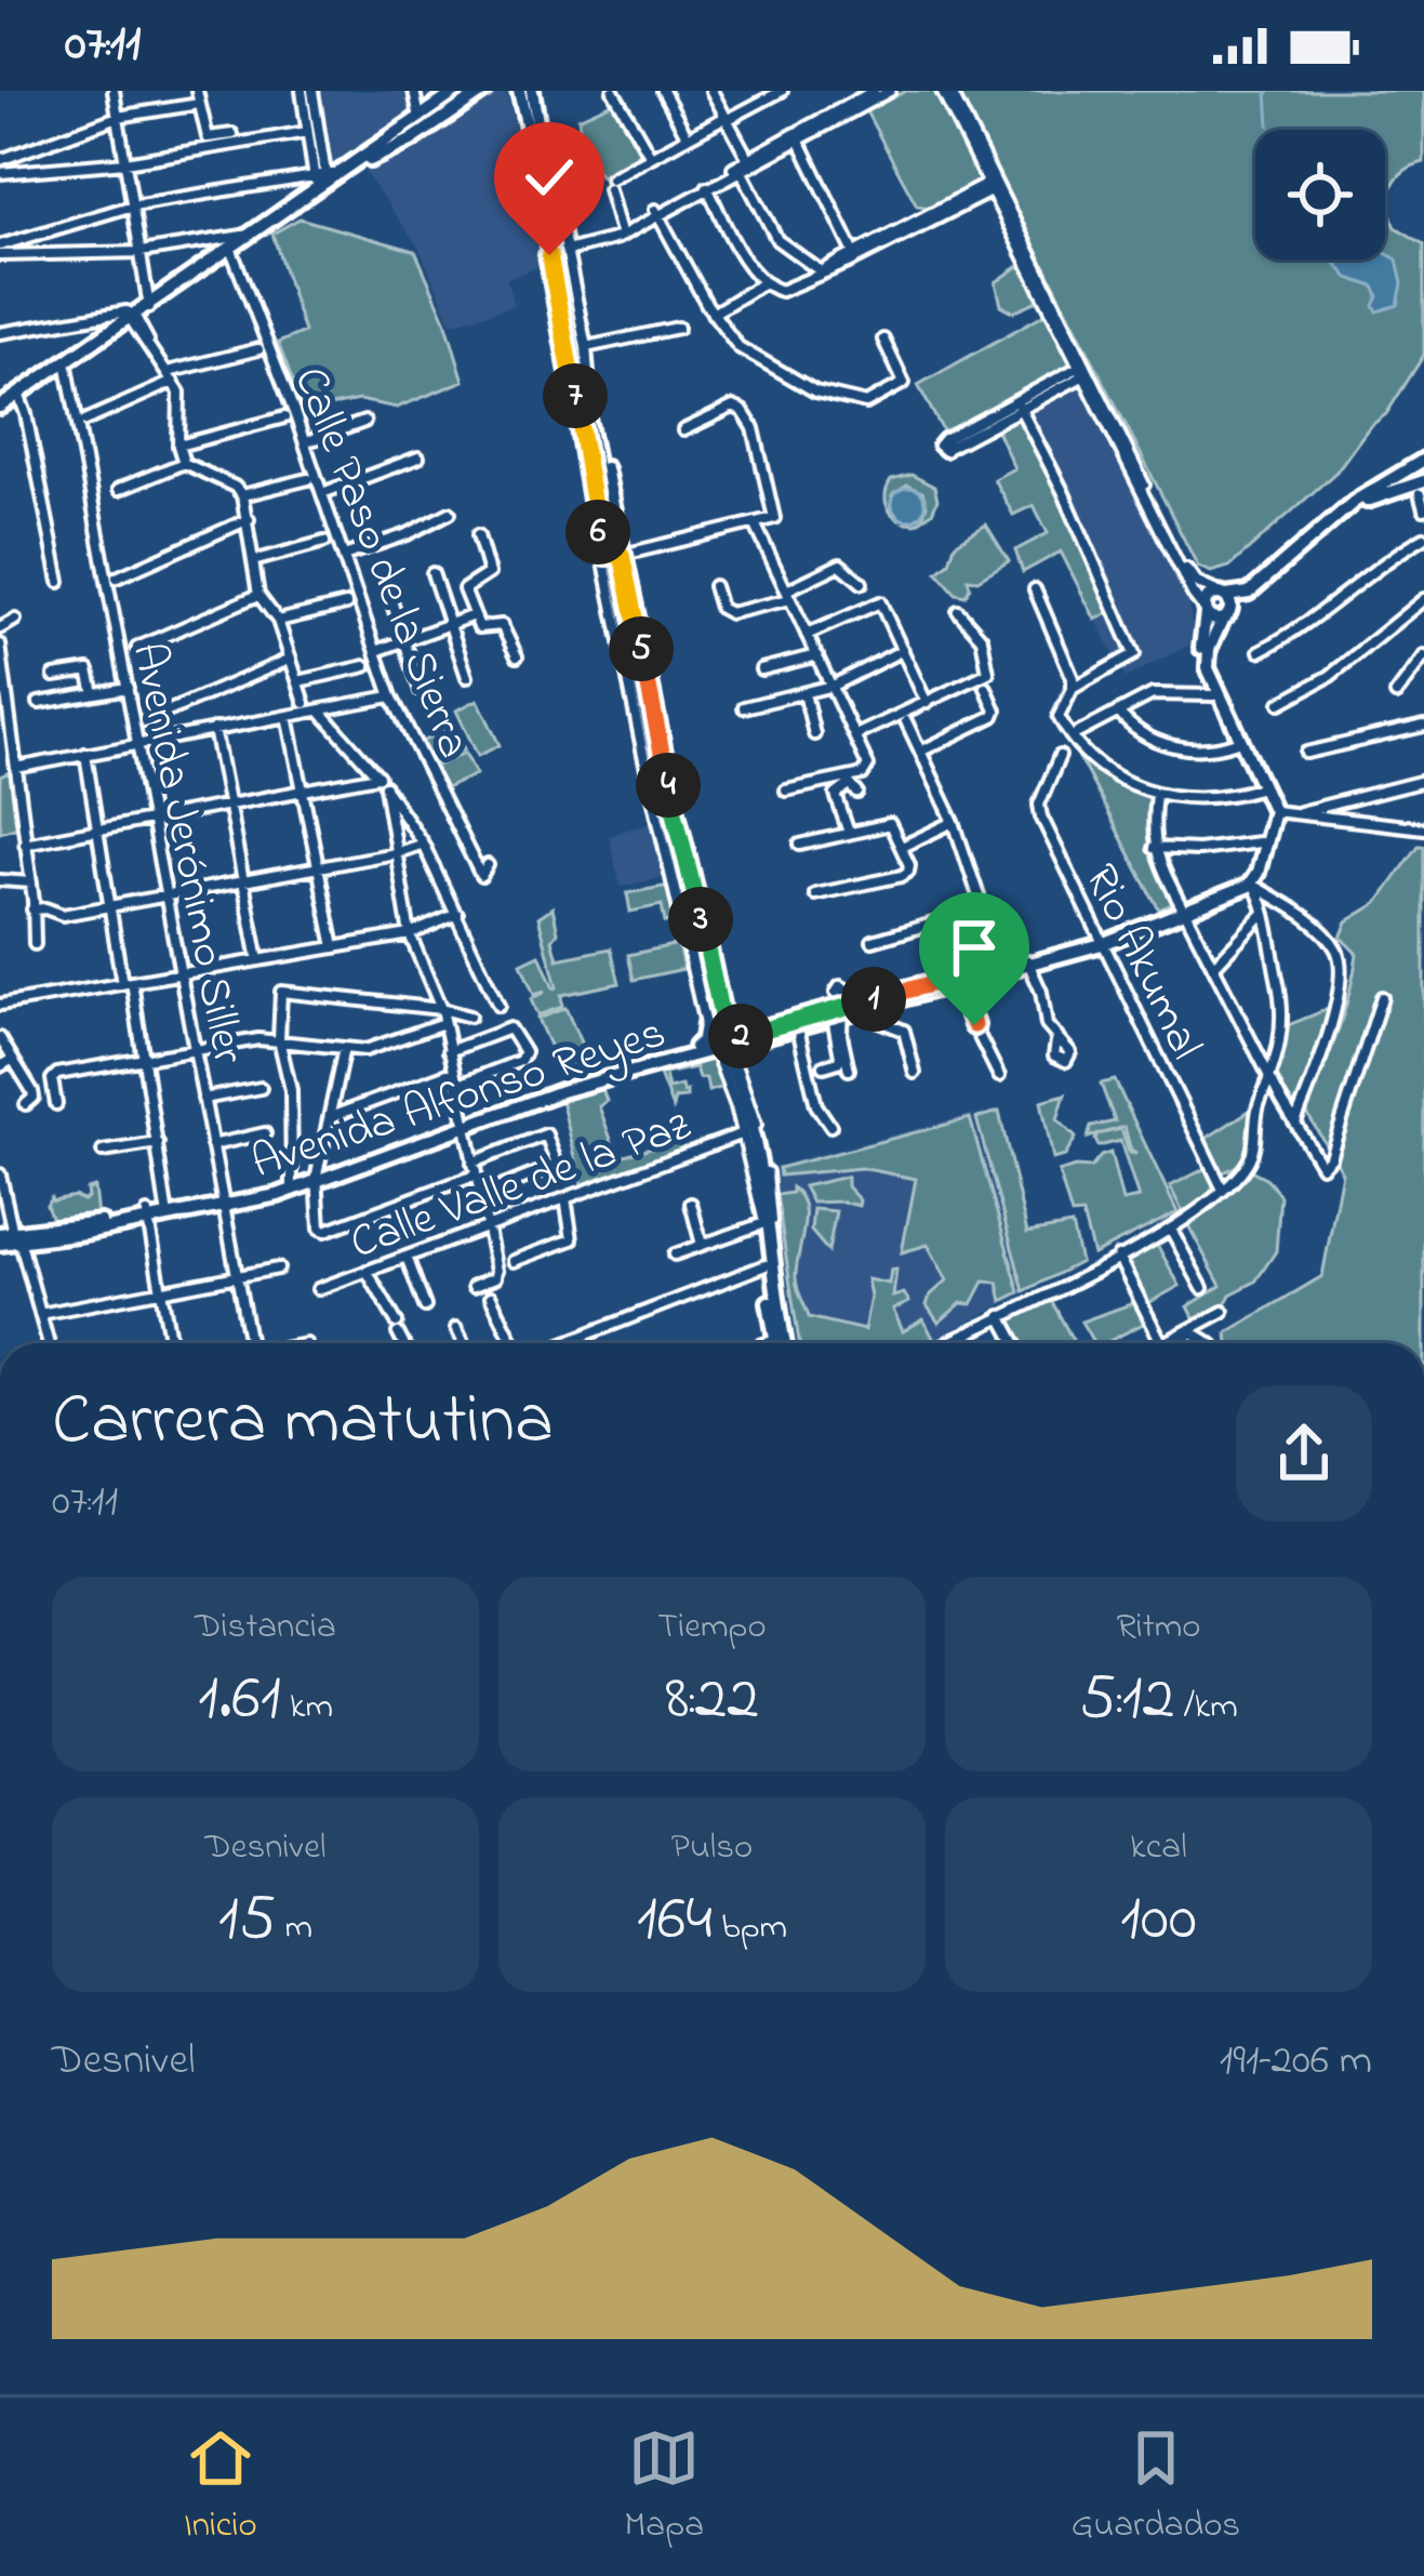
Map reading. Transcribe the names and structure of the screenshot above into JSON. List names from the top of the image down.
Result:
{
  "streets": {
    "main road": ["Avenida Alfonso Reyes"],
    "street": [
      "Calle Paso de la Sierra",
      "Avenida Jerónimo Siller",
      "Rio Akumal",
      "Calle Valle de la Paz"
    ]
  },
  "crossings": [
    ["Avenida Jerónimo Siller", "Avenida Alfonso Reyes"],
    ["Rio Akumal", "Avenida Alfonso Reyes"]
  ],
  "page": {
    "status": "07:11",
    "pins": [
      "7",
      "6",
      "5",
      "4",
      "3",
      "1",
      "2"
    ],
    "heading": ["Carrera matutina", "07:11"],
    "stats": [
      ["Distancia", "1.61 km"],
      ["Tiempo", "8:22"],
      ["Ritmo", "5:12 /km"],
      ["Desnivel", "15 m"],
      ["Pulso", "164 bpm"],
      ["kcal", "100"]
    ],
    "chart": ["Desnivel", "191–206 m"],
    "tabs": ["Inicio", "Mapa", "Guardados"]
  }
}
